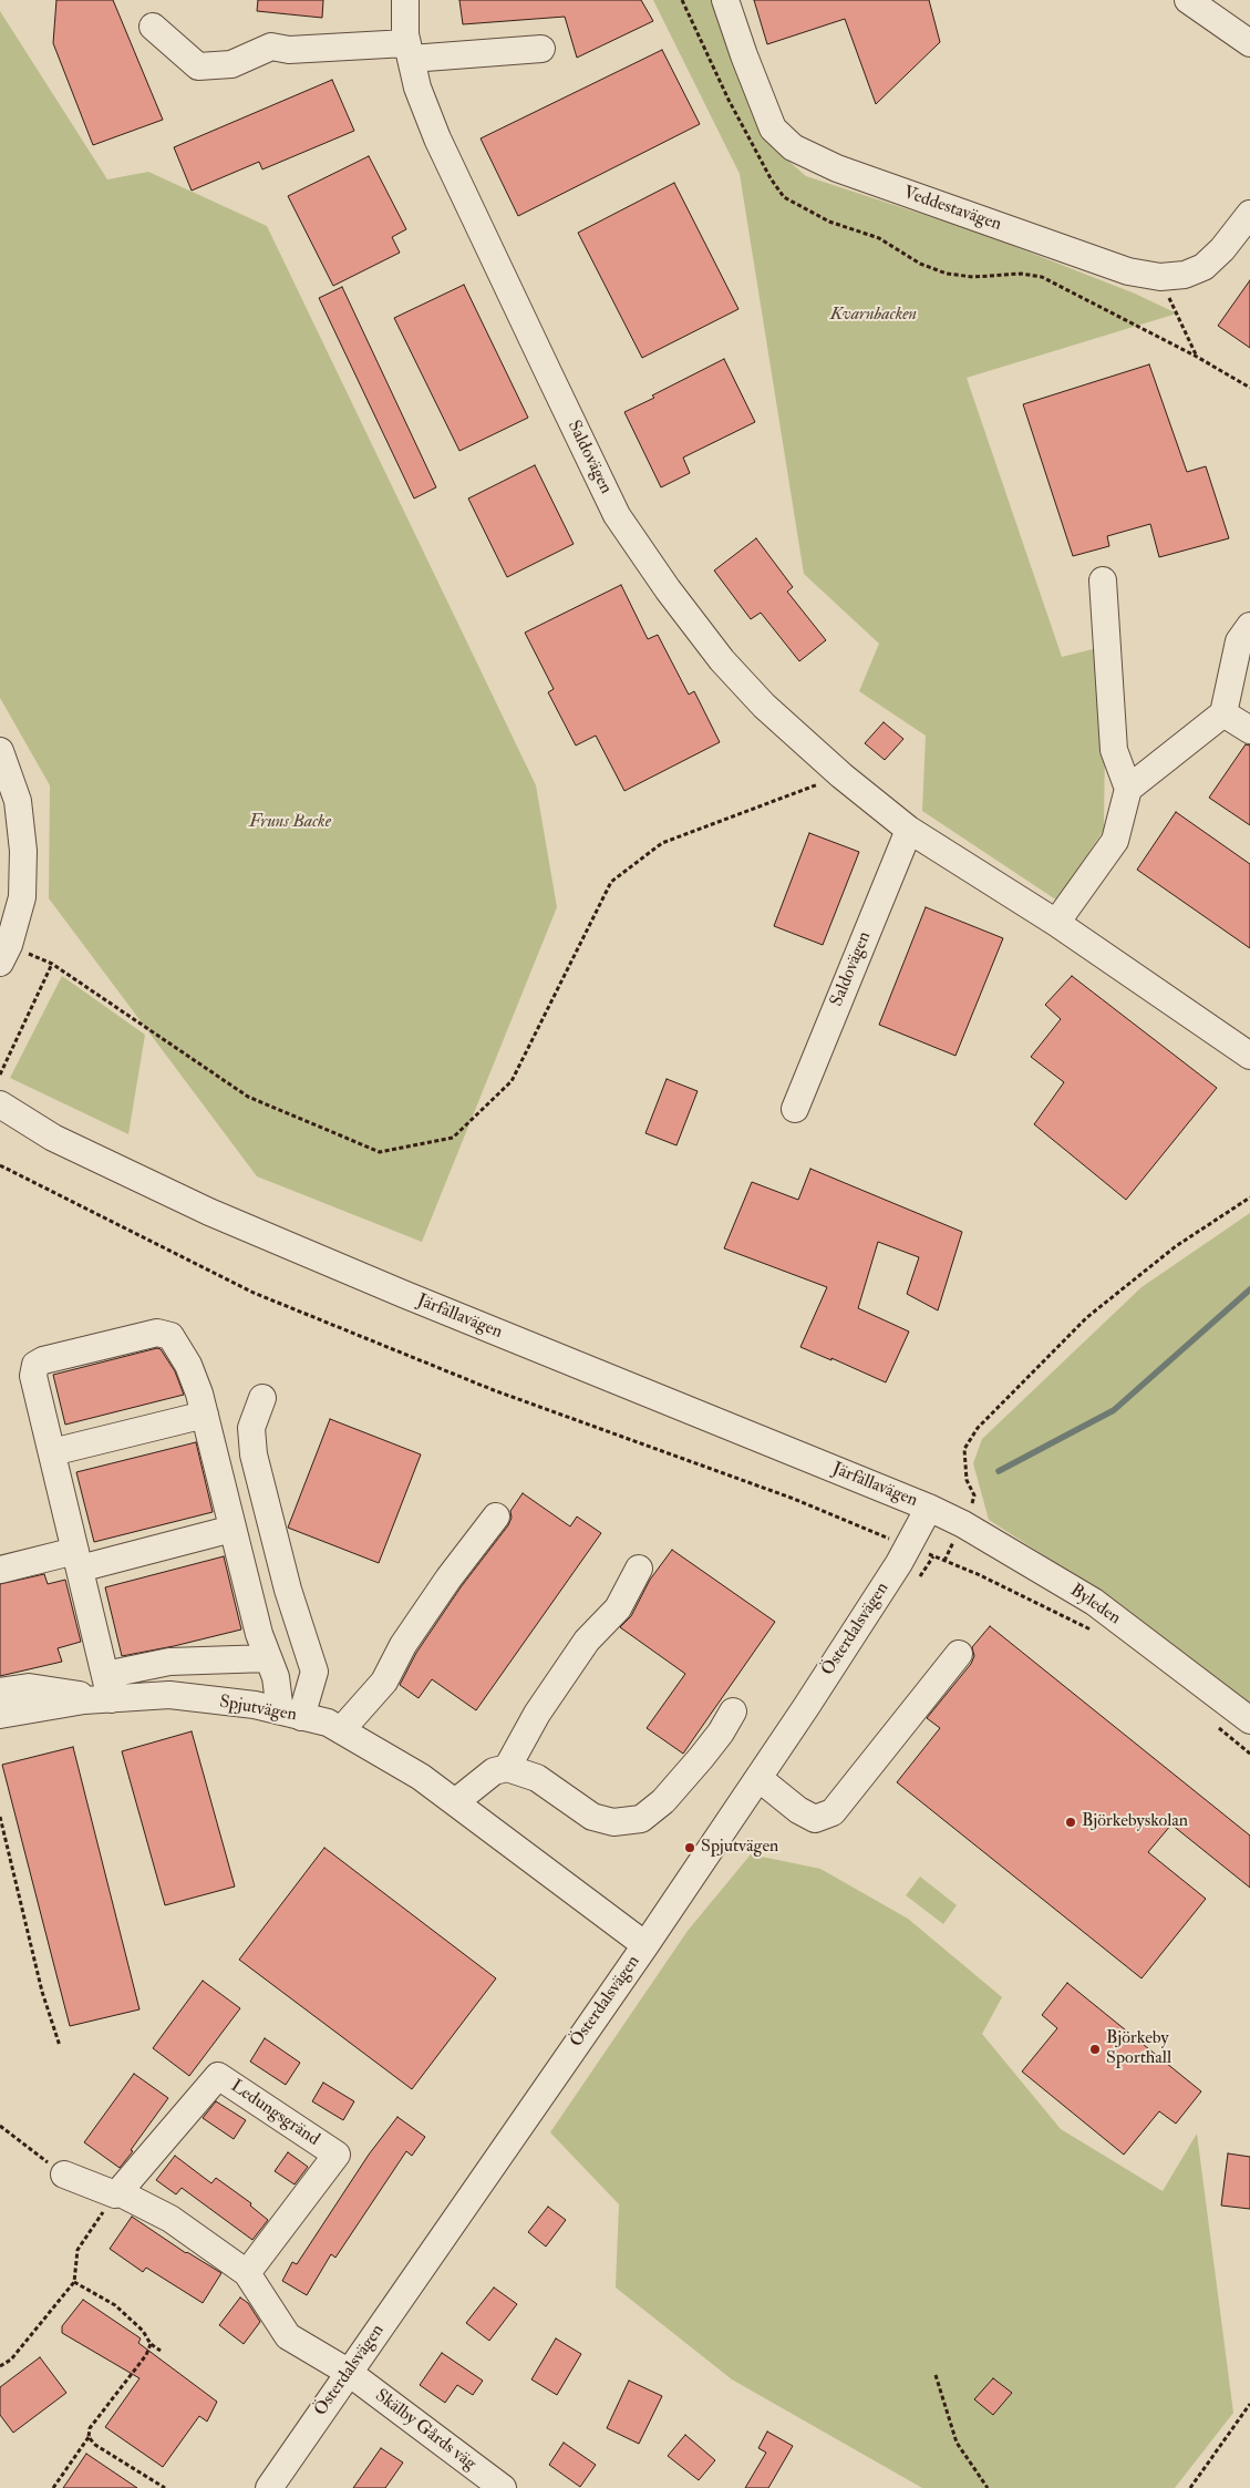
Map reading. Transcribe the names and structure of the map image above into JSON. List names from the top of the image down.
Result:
{
  "streets": {
    "street": [
      "Veddestavägen",
      "Saldovägen",
      "Järfällavägen",
      "Byleden",
      "Österdalsvägen",
      "Spjutvägen",
      "Ledungsgränd",
      "Skälby Gårds väg"
    ]
  },
  "crossings": [
    ["Järfällavägen", "Byleden"],
    ["Järfällavägen", "Österdalsvägen"],
    ["Byleden", "Österdalsvägen"],
    ["Österdalsvägen", "Spjutvägen"],
    ["Österdalsvägen", "Skälby Gårds väg"],
    ["Ledungsgränd", "Skälby Gårds väg"]
  ],
  "parks": ["Kvarnbacken", "Fruns Backe"],
  "places": ["Björkebyskolan", "Spjutvägen", "Björkeby Sporthall"]
}
